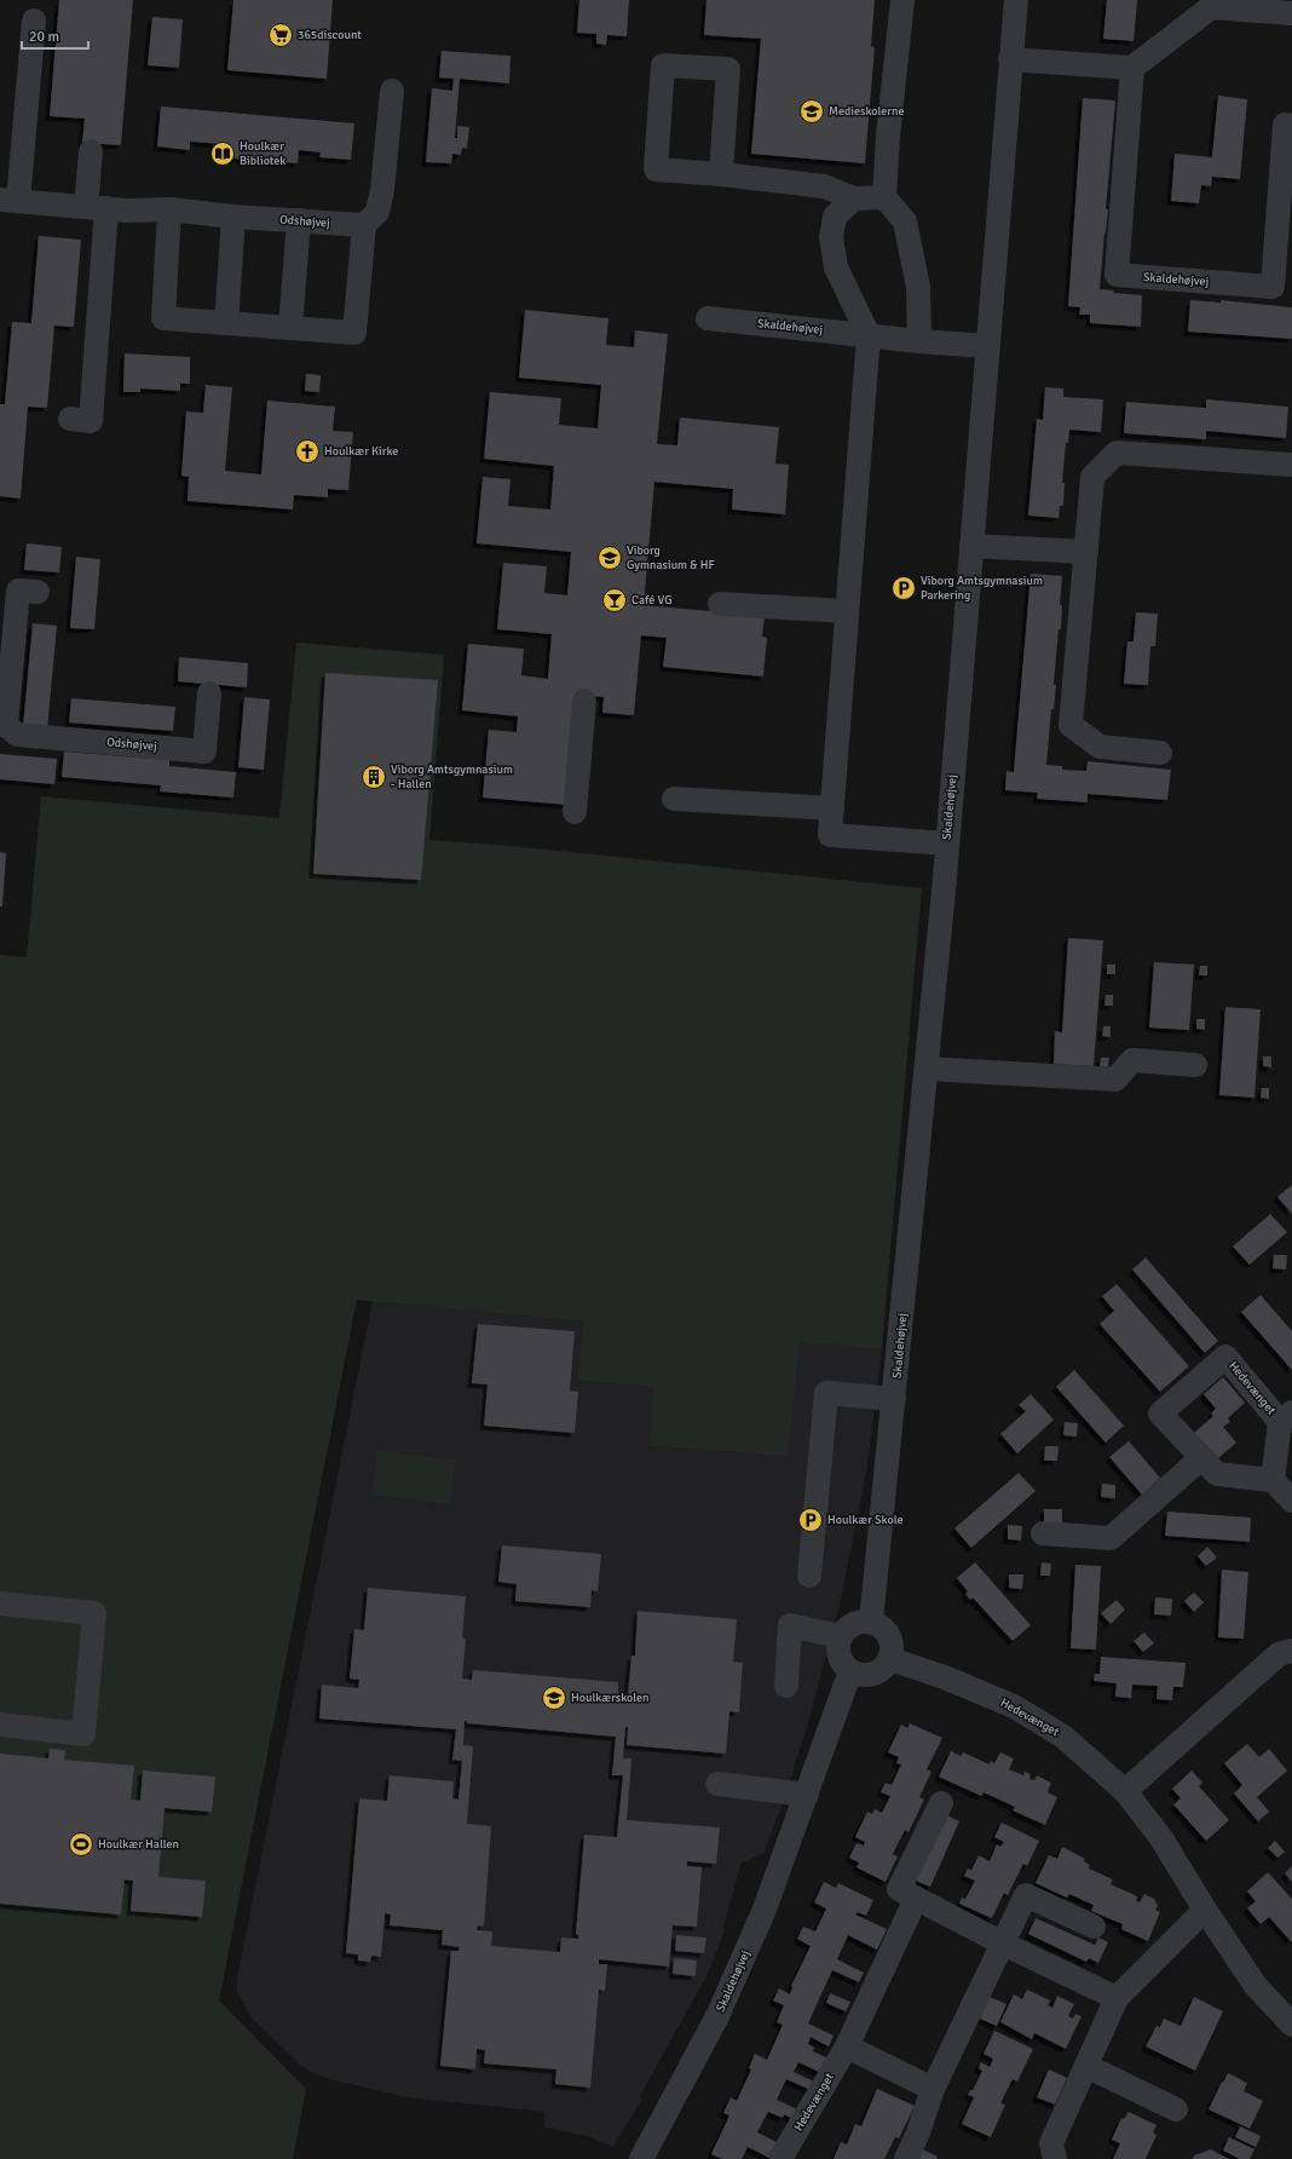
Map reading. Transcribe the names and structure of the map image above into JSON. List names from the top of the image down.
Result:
{
  "streets": {
    "street": ["Odshøjvej", "Skaldehøjvej", "Hedevænget"]
  },
  "crossings": [
    ["Skaldehøjvej", "Hedevænget"]
  ],
  "places": {
    "supermarket": ["365discount"],
    "school or university": ["Medieskolerne", "Viborg Gymnasium & HF", "Houlkærskolen"],
    "library": ["Houlkær Bibliotek"],
    "church": ["Houlkær Kirke"],
    "parking": ["Viborg Amtsgymnasium Parkering", "Houlkær Skole"],
    "bar": ["Café VG"],
    "building": ["Viborg Amtsgymnasium - Hallen"],
    "sports": ["Houlkær Hallen"]
  },
  "scale_bar": "20 m"
}
